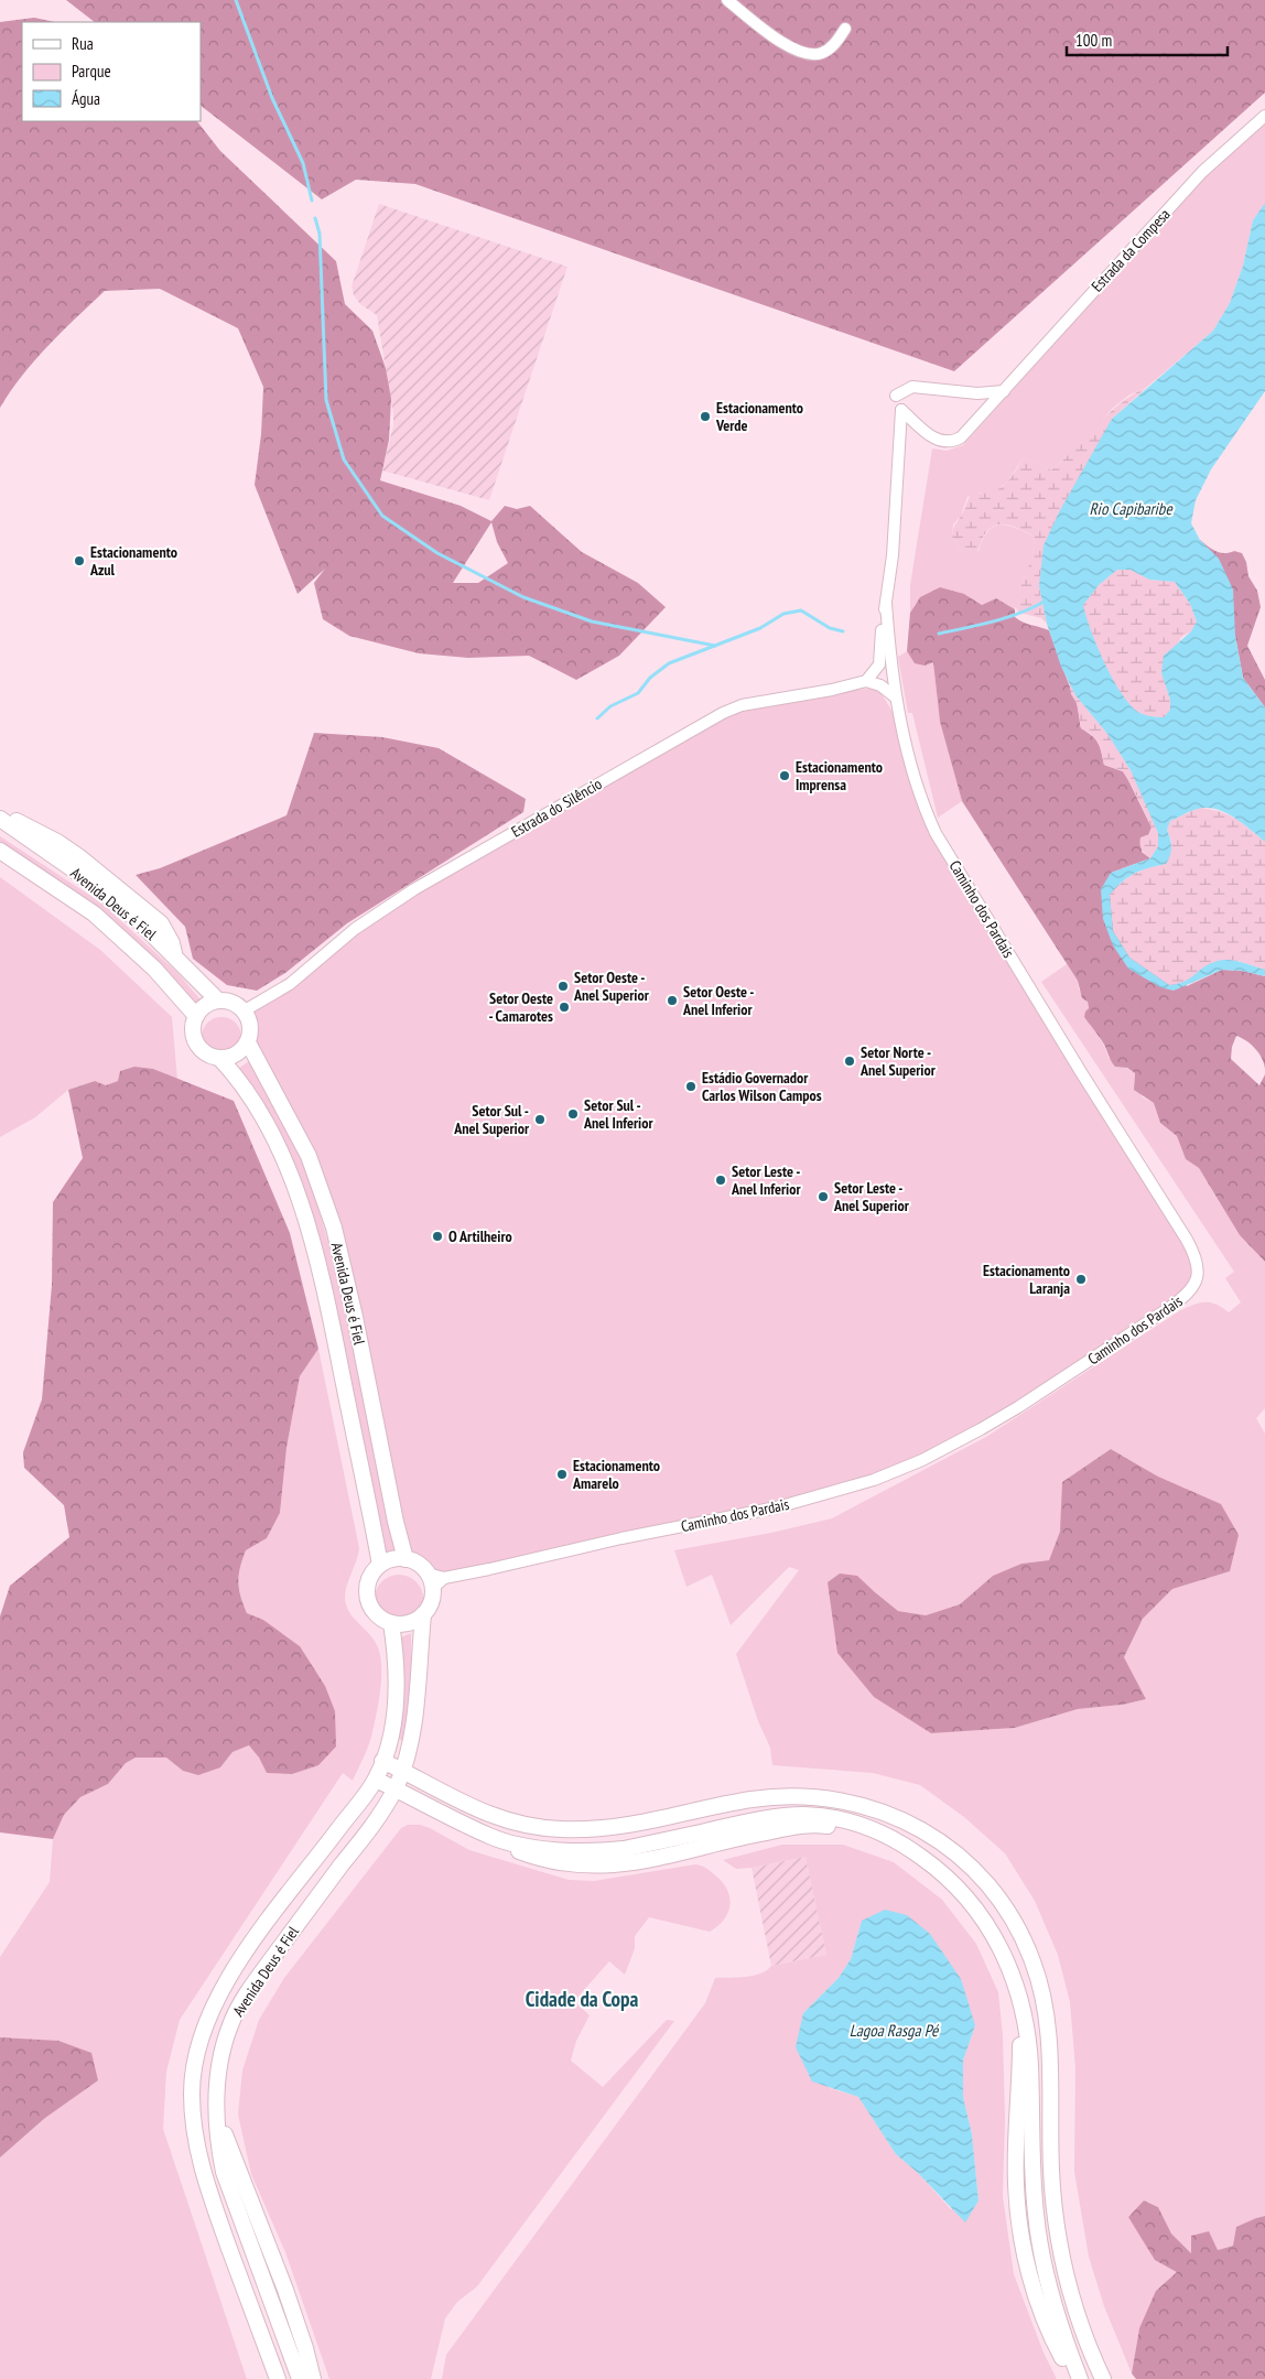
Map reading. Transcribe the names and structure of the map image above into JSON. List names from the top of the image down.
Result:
{
  "streets": {
    "main road": ["Avenida Deus é Fiel"],
    "street": ["Estrada da Compesa", "Estrada do Silêncio", "Caminho dos Pardais"]
  },
  "crossings": [
    ["Estrada da Compesa", "Caminho dos Pardais"],
    ["Estrada do Silêncio", "Avenida Deus é Fiel"],
    ["Avenida Deus é Fiel", "Caminho dos Pardais"]
  ],
  "districts": ["Cidade da Copa"],
  "water": ["Rio Capibaribe", "Lagoa Rasga Pé"],
  "places": [
    "Estacionamento Verde",
    "Estacionamento Azul",
    "Estacionamento Imprensa",
    "Setor Oeste - Anel Superior",
    "Setor Oeste - Anel Inferior",
    "Setor Oeste - Camarotes",
    "Setor Norte - Anel Superior",
    "Estádio Governador Carlos Wilson Campos",
    "Setor Sul - Anel Inferior",
    "Setor Sul - Anel Superior",
    "Setor Leste - Anel Inferior",
    "Setor Leste - Anel Superior",
    "O Artilheiro",
    "Estacionamento Laranja",
    "Estacionamento Amarelo"
  ],
  "legend": ["Rua", "Parque", "Água"],
  "scale_bar": "100 m"
}
